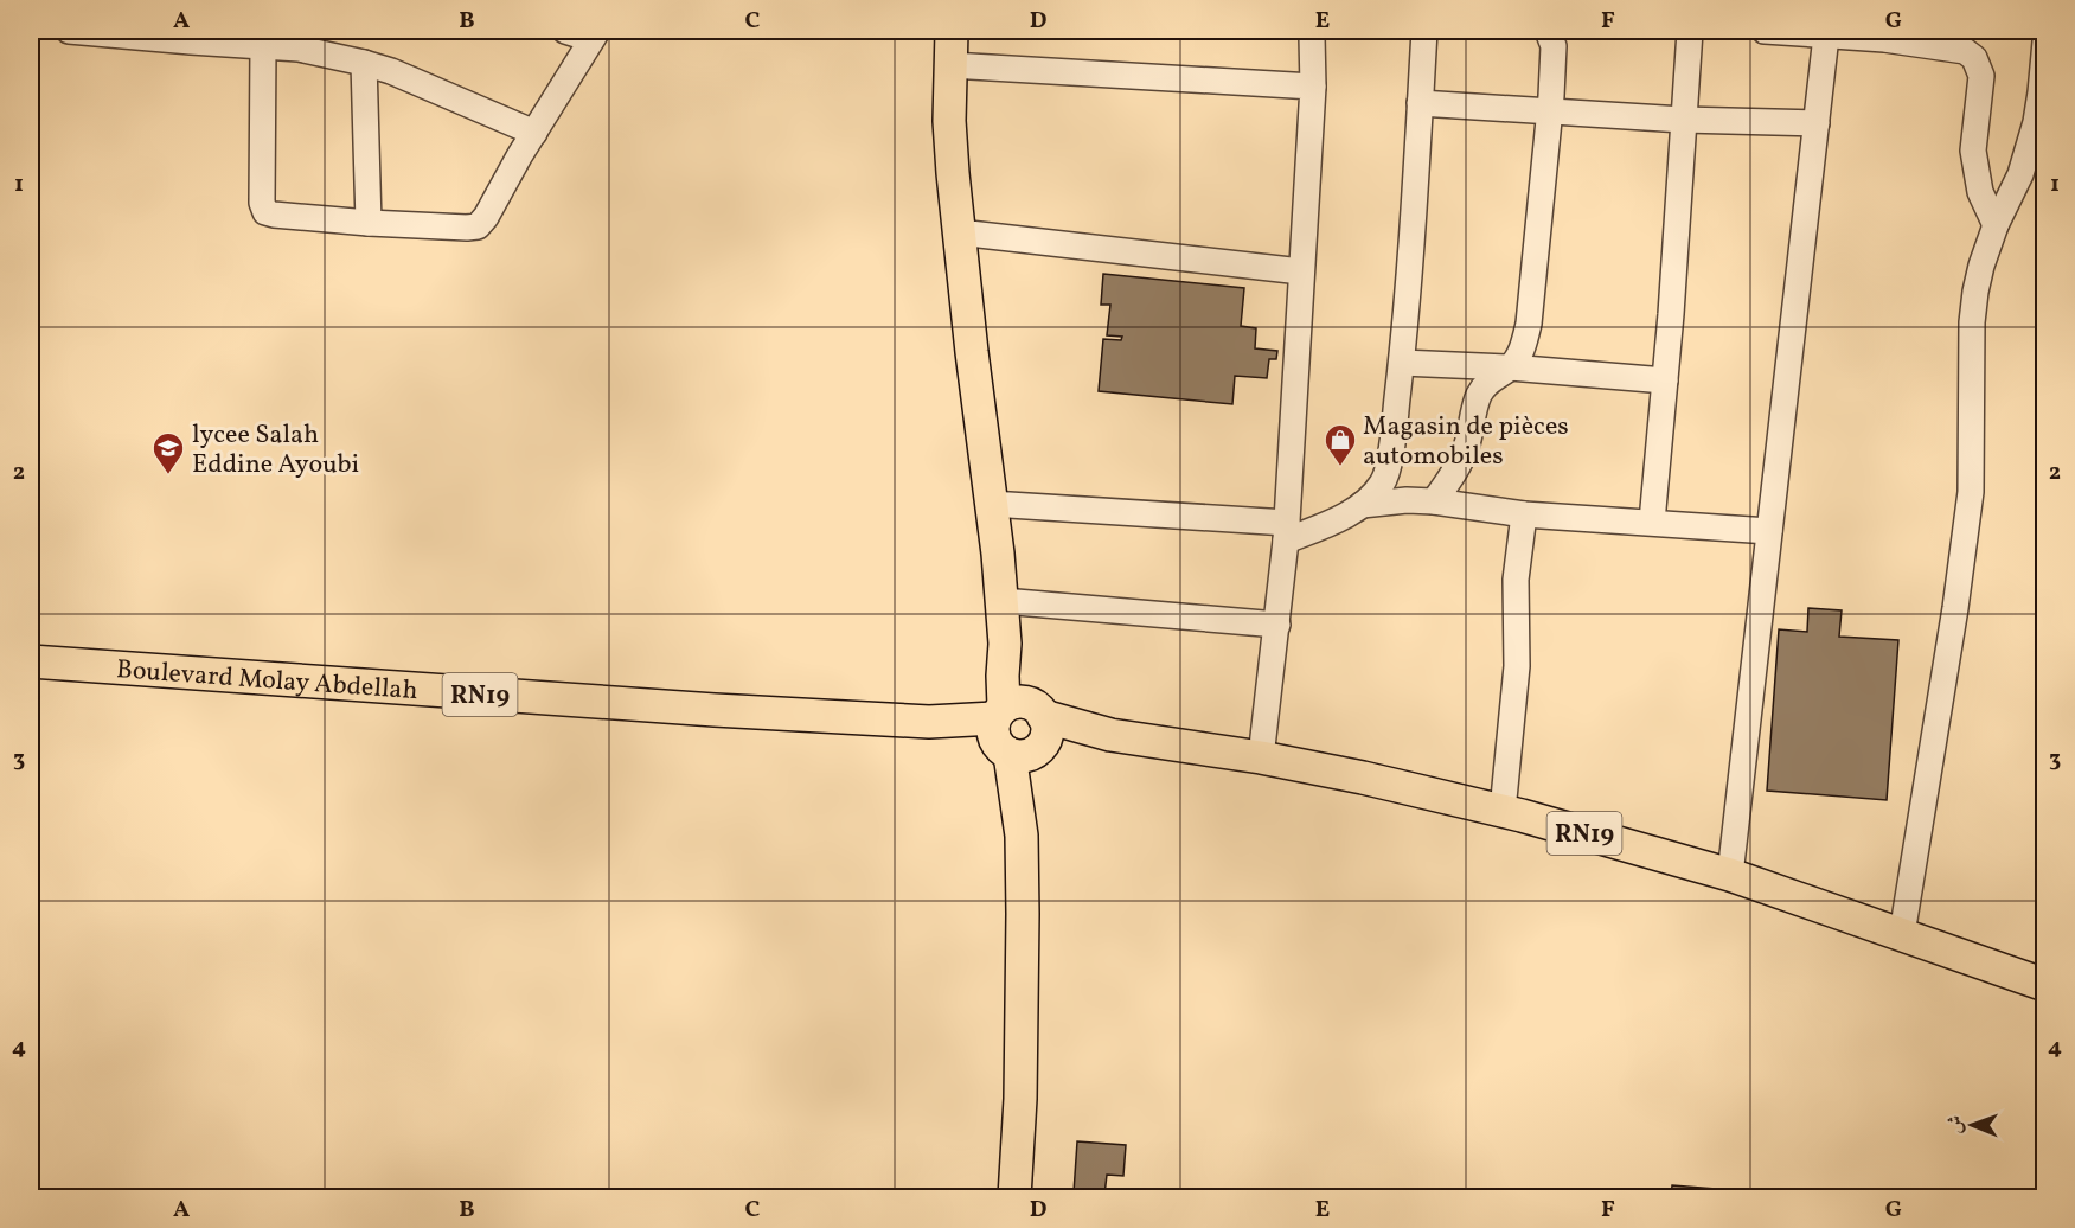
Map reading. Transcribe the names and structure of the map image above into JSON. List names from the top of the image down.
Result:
{
  "streets": {
    "main road": ["Boulevard Molay Abdellah", "RN19"]
  },
  "crossings": [
    ["Boulevard Molay Abdellah", "RN19"]
  ],
  "places": {
    "shop": ["Magasin de pièces automobiles"],
    "school or university": ["lycee Salah Eddine Ayoubi"]
  },
  "north": "left",
  "grid": {
    "columns": [
      "A",
      "B",
      "C",
      "D",
      "E",
      "F",
      "G"
    ],
    "rows": [
      "1",
      "2",
      "3",
      "4"
    ]
  }
}
